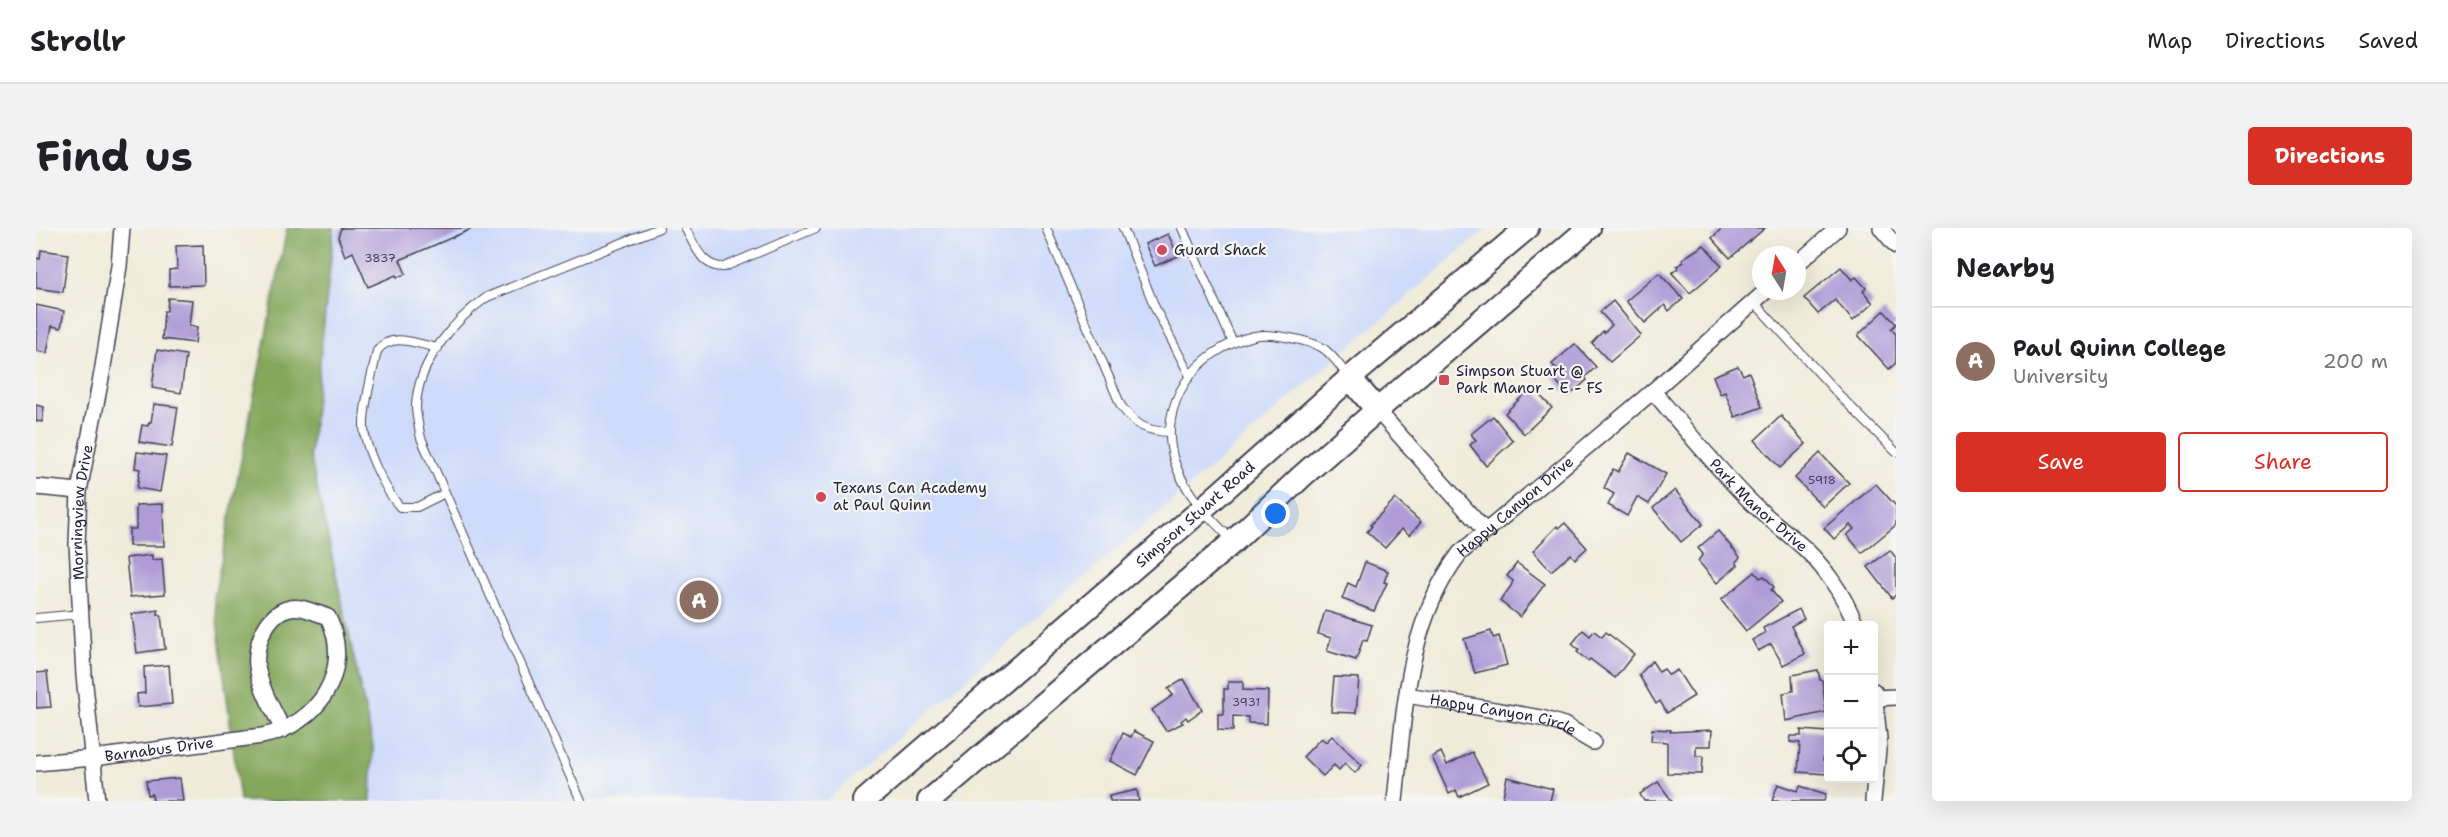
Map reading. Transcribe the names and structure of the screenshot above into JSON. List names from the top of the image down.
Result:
{
  "streets": {
    "main road": ["Simpson Stuart Road"],
    "street": [
      "Park Manor Drive",
      "Happy Canyon Drive",
      "Morningview Drive",
      "Happy Canyon Circle",
      "Barnabus Drive"
    ]
  },
  "crossings": [
    ["Park Manor Drive", "Happy Canyon Drive"],
    ["Happy Canyon Drive", "Happy Canyon Circle"],
    ["Morningview Drive", "Barnabus Drive"]
  ],
  "places": {
    "other": ["Guard Shack", "Texans Can Academy at Paul Quinn"],
    "transit": ["Simpson Stuart @ Park Manor - E - FS"]
  },
  "house_numbers": ["3837", "5918", "3931"],
  "north": "top",
  "page": {
    "header": "Strollr",
    "nav": ["Map", "Directions", "Saved"],
    "buttons": [
      "Directions",
      ["Save", "Share"]
    ],
    "title": "Find us",
    "heading": "Nearby",
    "list": [
      {
        "mark": "A",
        "name": "Paul Quinn College",
        "note": "University",
        "value": "200 m"
      }
    ],
    "pins": "A",
    "map_buttons": ["+", "−"]
  }
}
